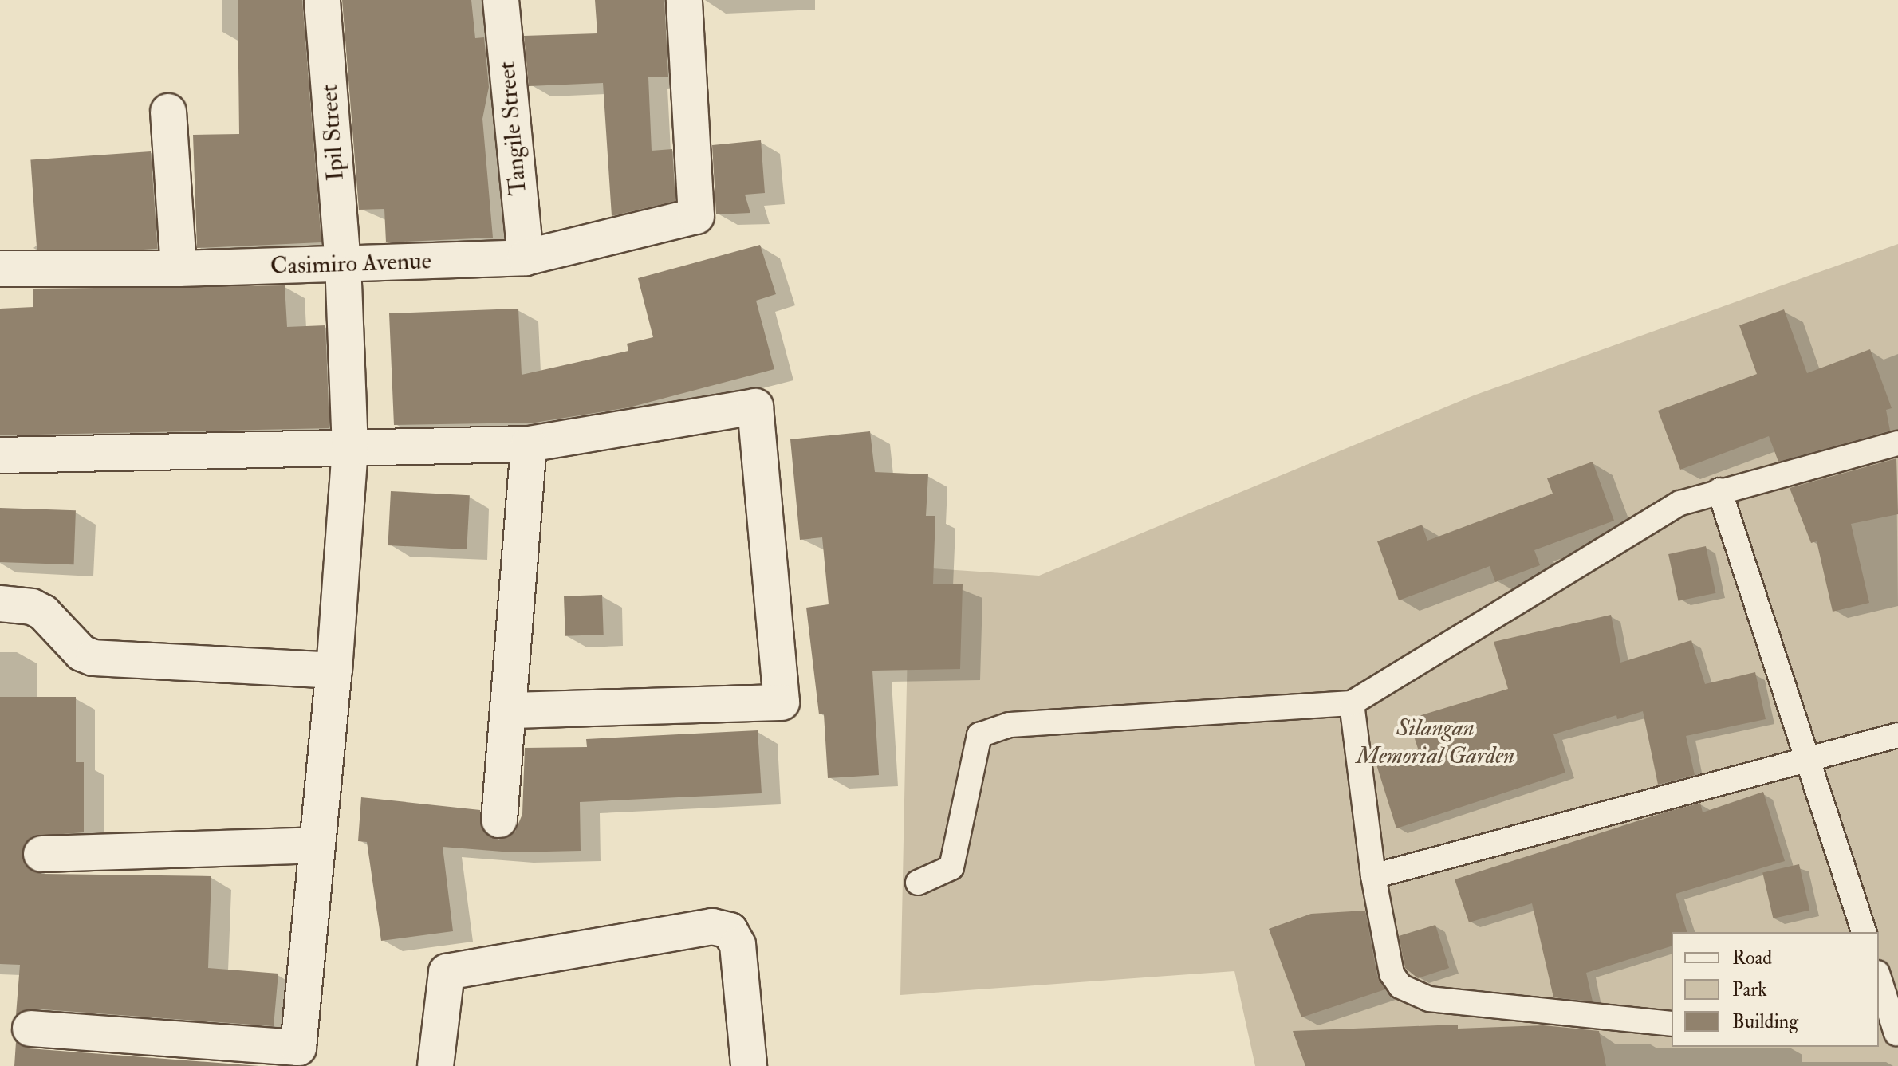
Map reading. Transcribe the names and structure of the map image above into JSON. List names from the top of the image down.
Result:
{
  "streets": {
    "street": ["Tangile Street", "Ipil Street", "Casimiro Avenue"]
  },
  "crossings": [
    ["Tangile Street", "Casimiro Avenue"],
    ["Ipil Street", "Casimiro Avenue"]
  ],
  "parks": ["Silangan Memorial Garden"],
  "legend": ["Road", "Park", "Building"]
}
